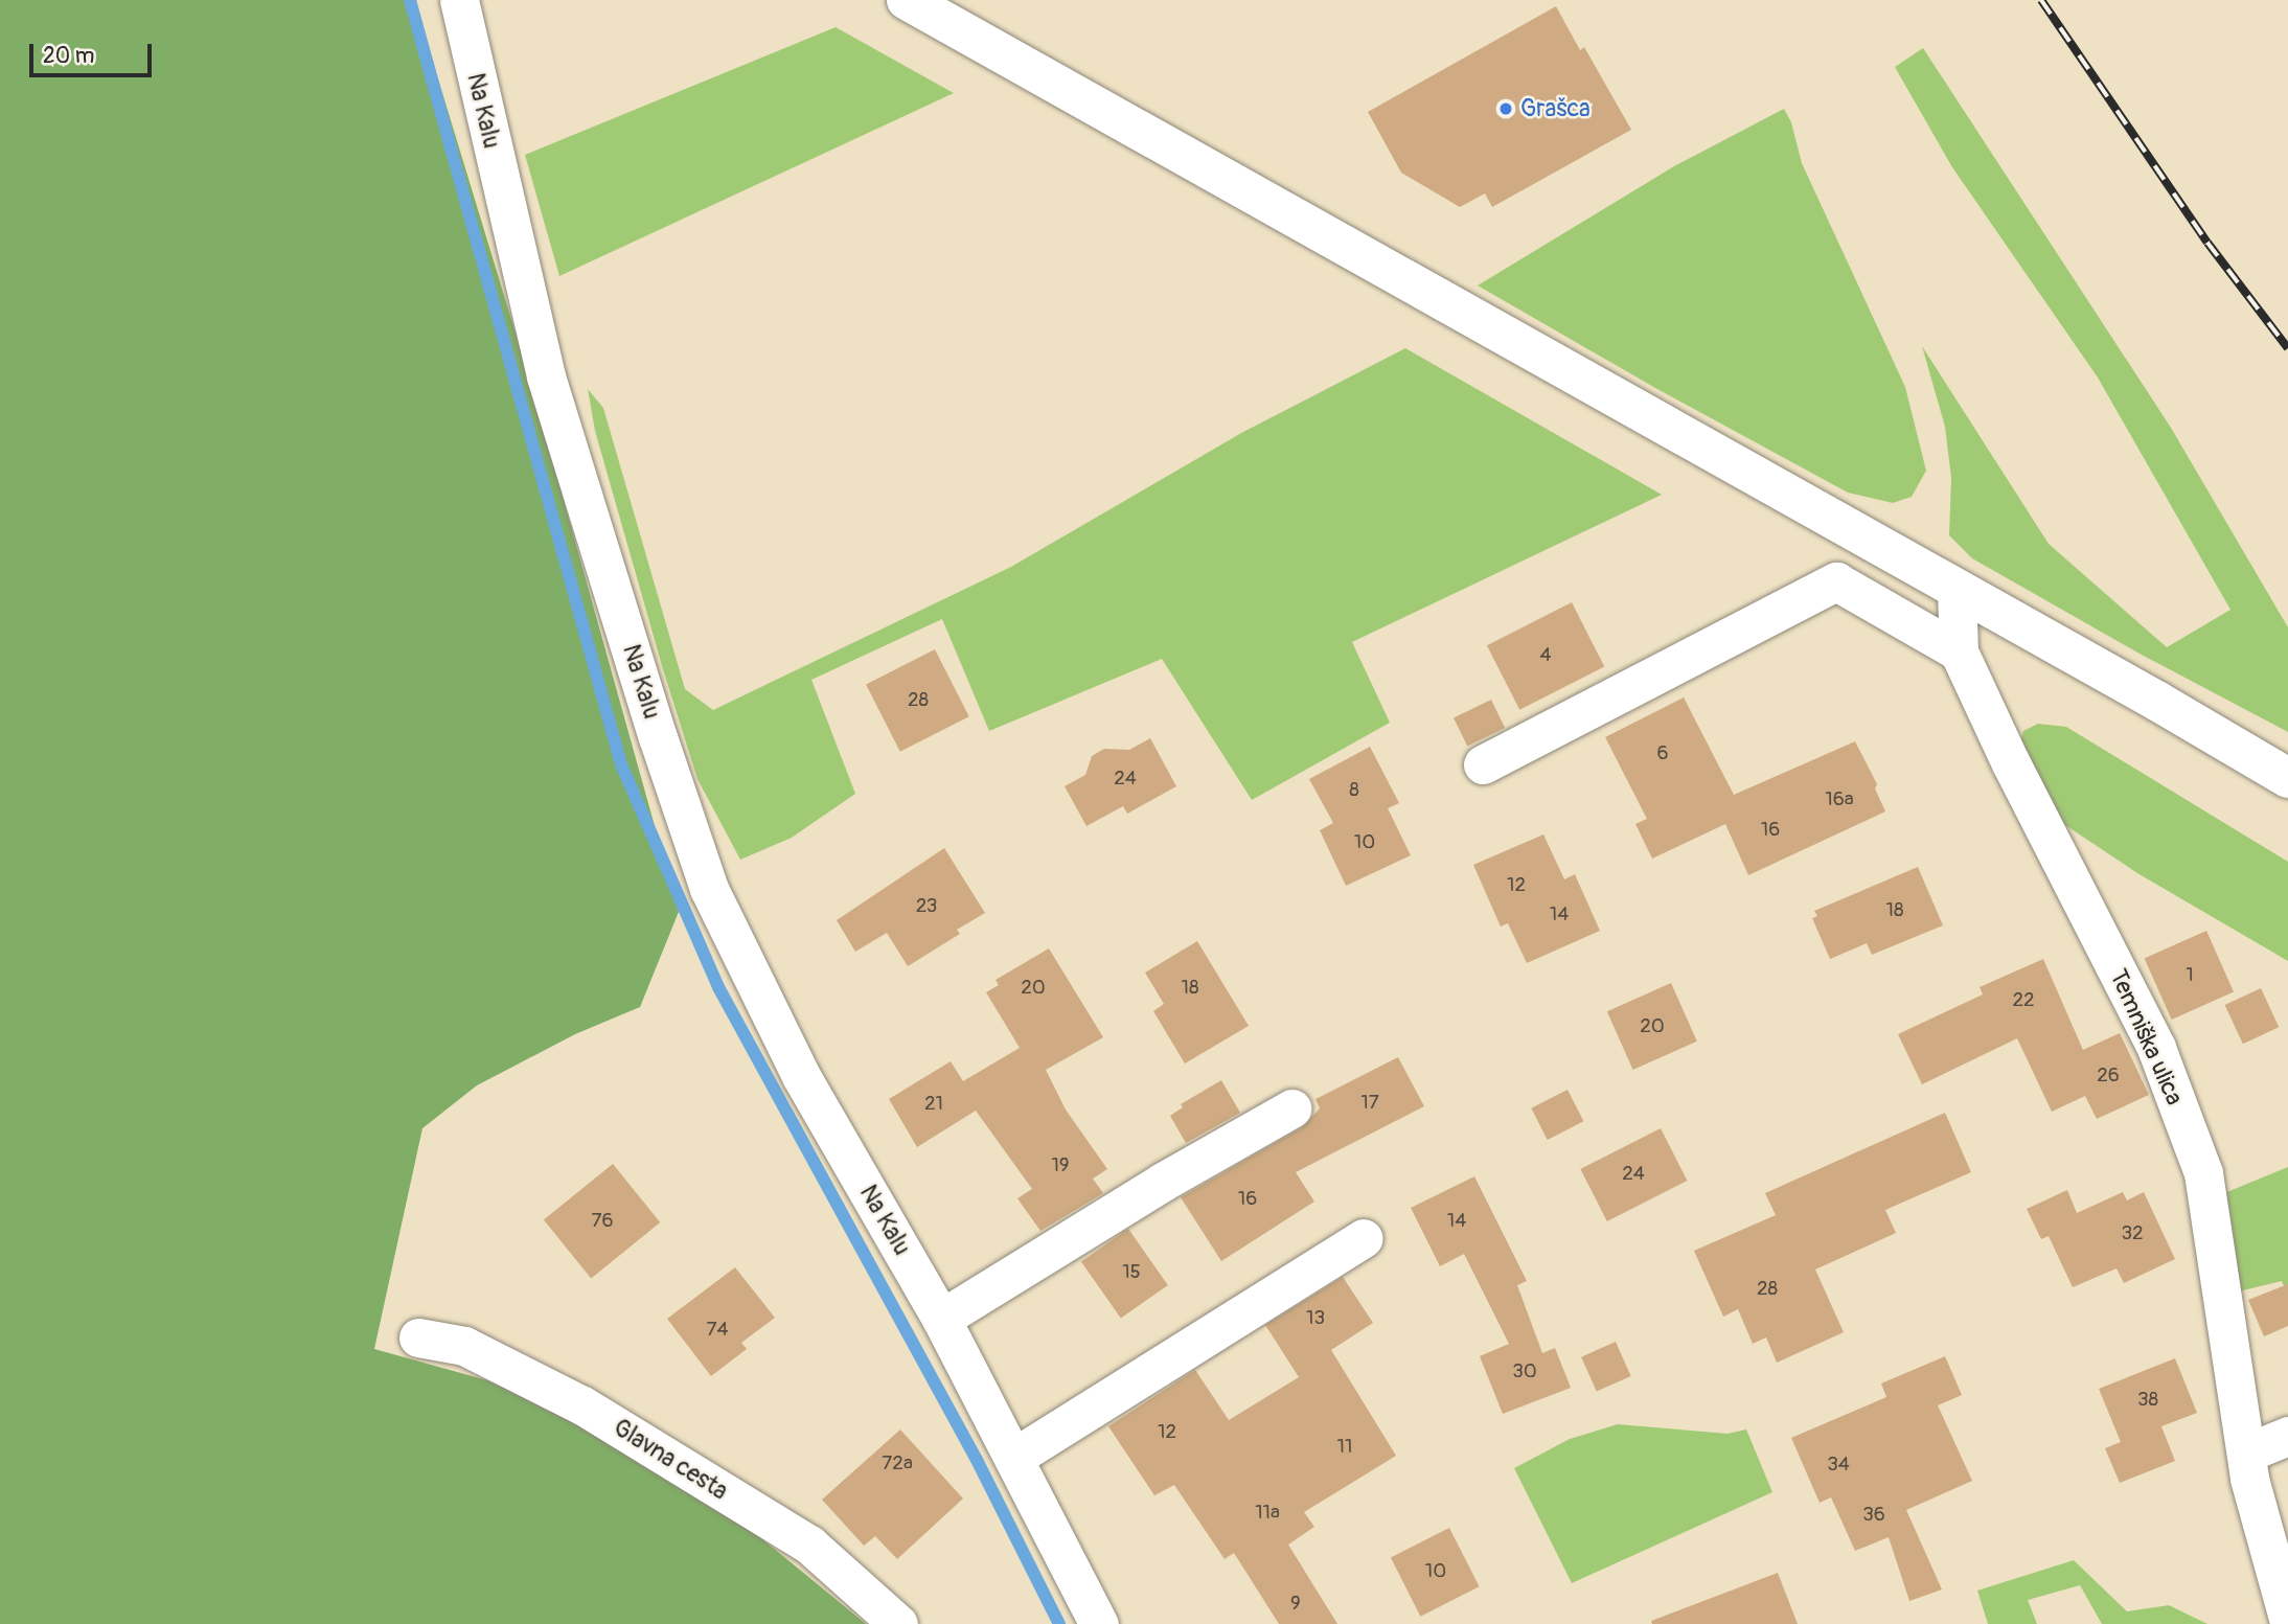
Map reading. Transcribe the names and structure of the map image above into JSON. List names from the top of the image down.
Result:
{
  "streets": {
    "street": ["Na Kalu", "Temniška ulica", "Glavna cesta"]
  },
  "places": ["Grašca"],
  "house_numbers": [
    "4",
    "28",
    "6",
    "24",
    "8",
    "16a",
    "16",
    "10",
    "12",
    "23",
    "18",
    "14",
    "1",
    "20",
    "18",
    "22",
    "20",
    "26",
    "17",
    "21",
    "19",
    "24",
    "16",
    "76",
    "14",
    "32",
    "15",
    "28",
    "13",
    "74",
    "30",
    "38",
    "12",
    "11",
    "72a",
    "34",
    "11a",
    "36",
    "10",
    "9"
  ],
  "scale_bar": "20 m"
}
